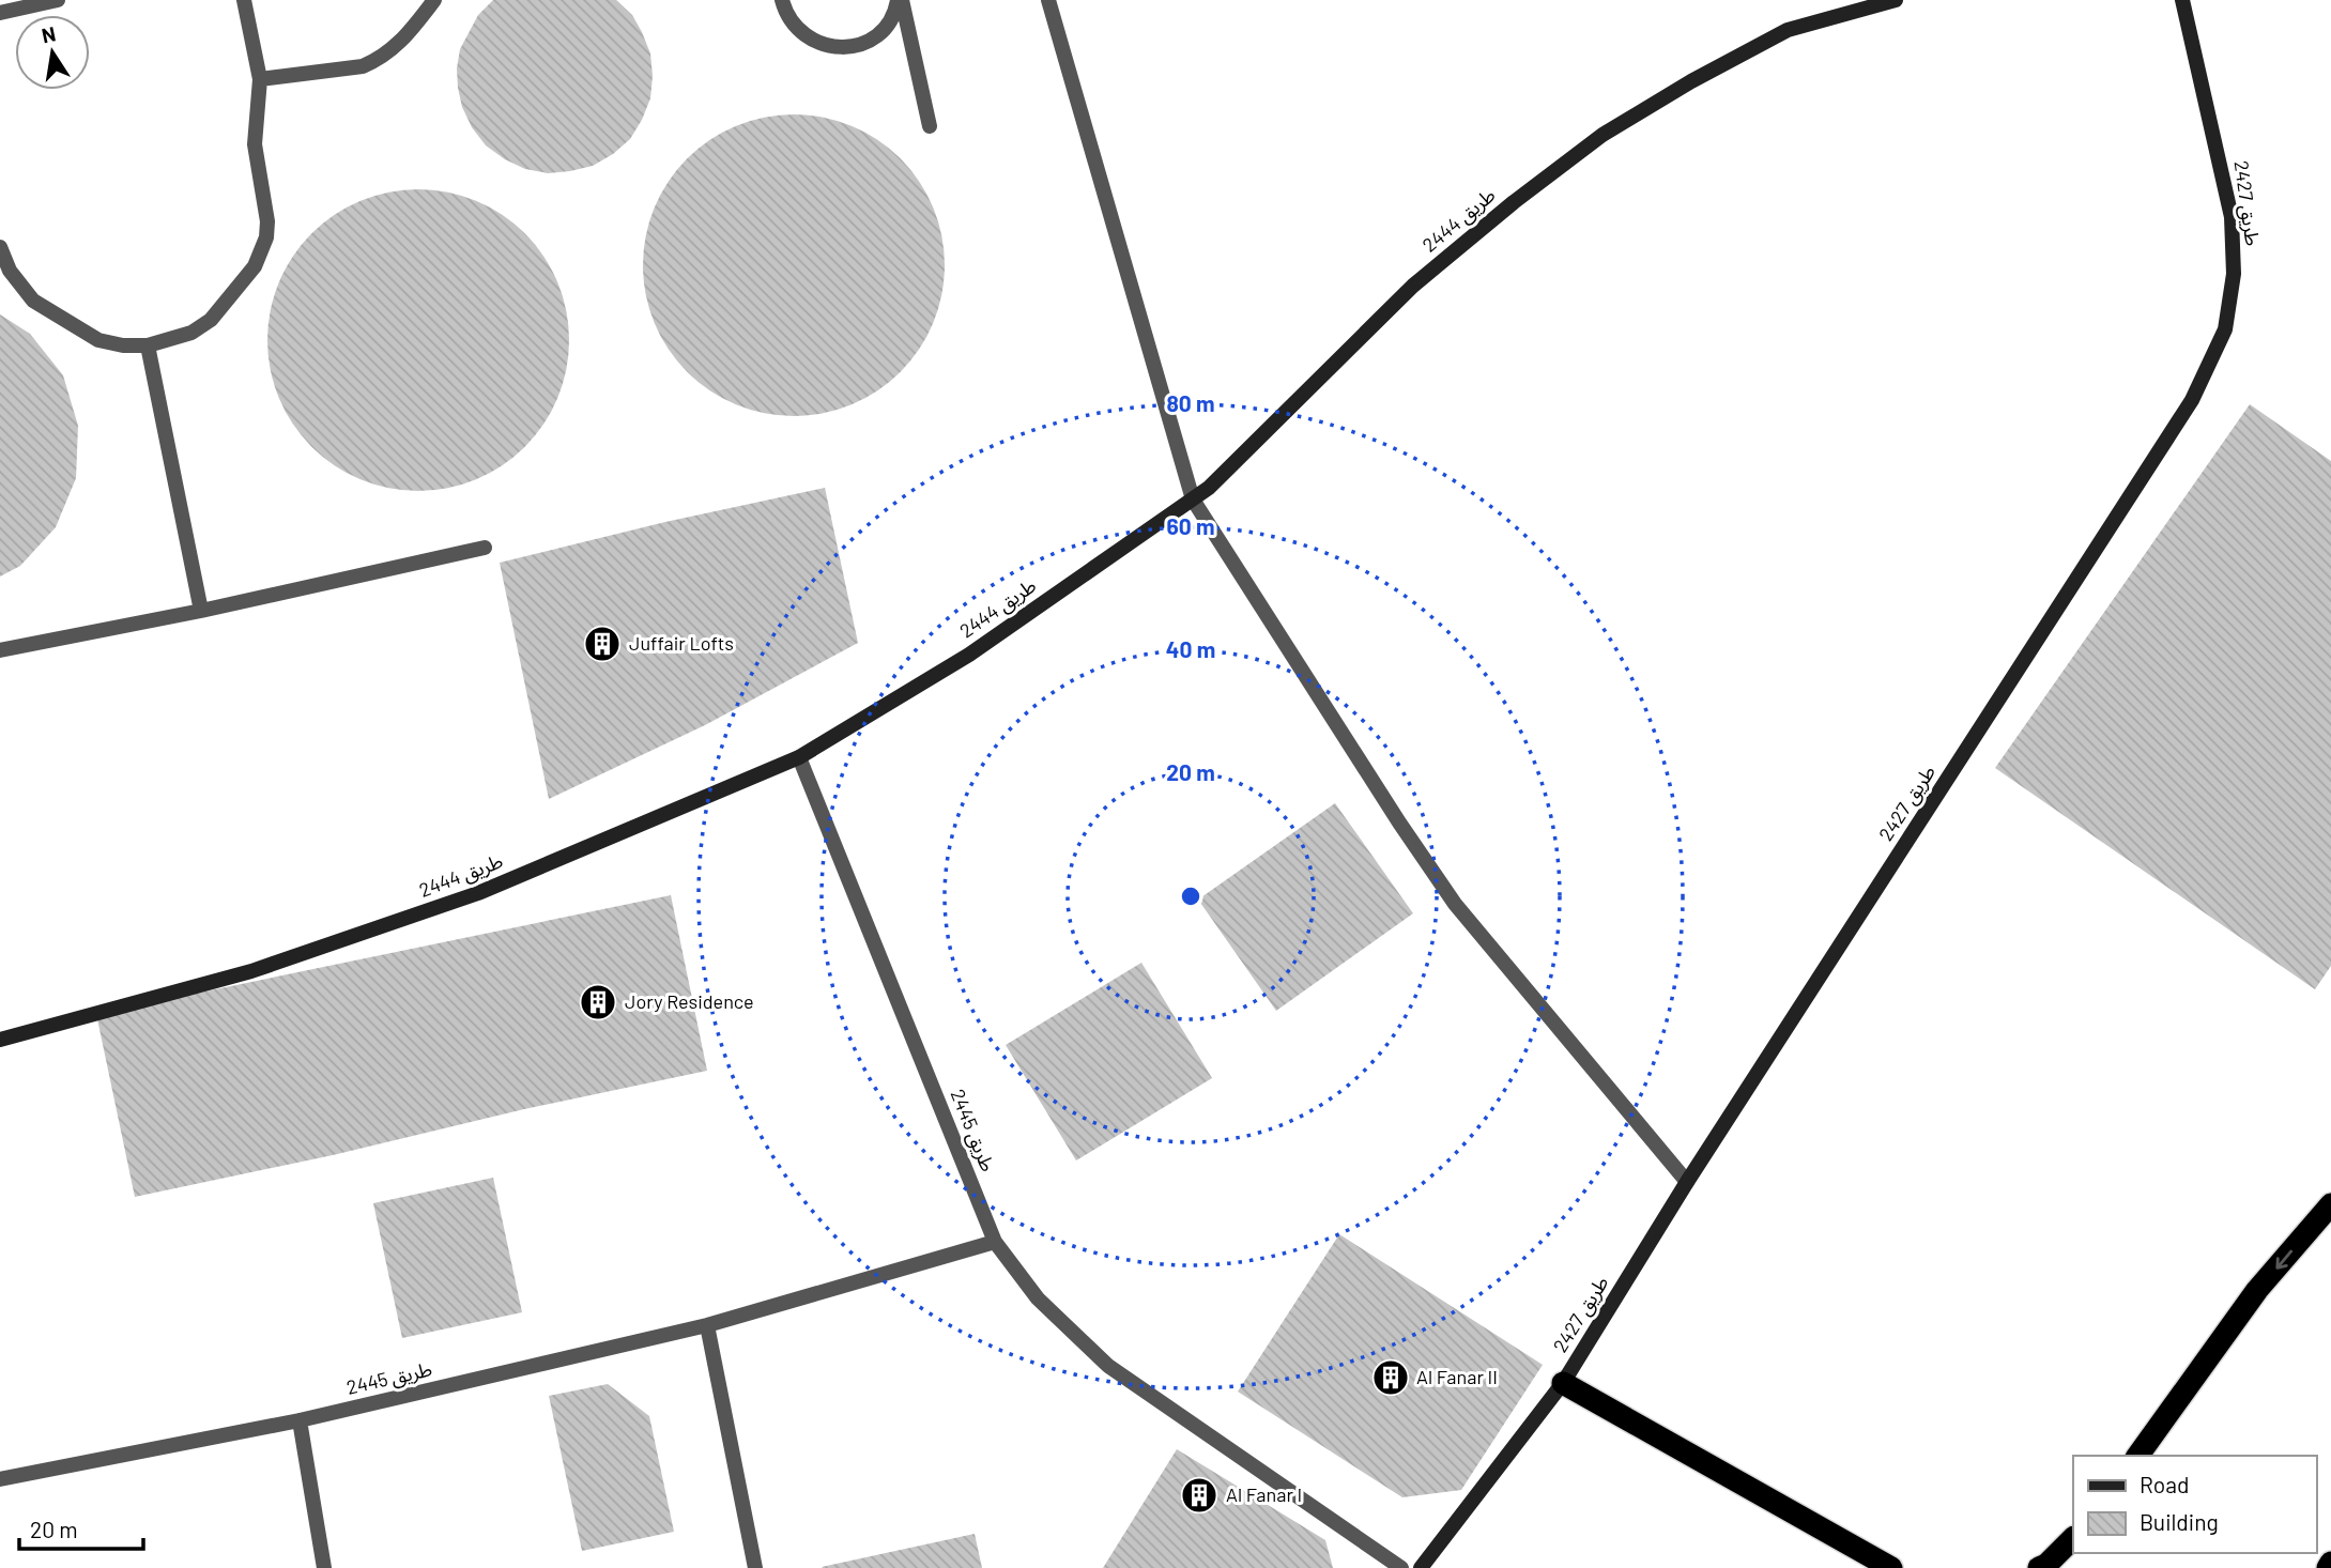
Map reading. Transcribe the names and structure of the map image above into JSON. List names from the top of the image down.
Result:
{
  "streets": {
    "street": ["طريق 2427", "طريق 2444", "طريق 2445"]
  },
  "crossings": [
    ["طريق 2444", "طريق 2445"]
  ],
  "places": {
    "building": [
      "Juffair Lofts",
      "Jory Residence",
      "Al Fanar II",
      "Al Fanar I"
    ]
  },
  "legend": ["Road", "Building"],
  "scale_bar": "20 m",
  "north": "top",
  "rings": [
    "80 m",
    "60 m",
    "40 m",
    "20 m"
  ]
}
